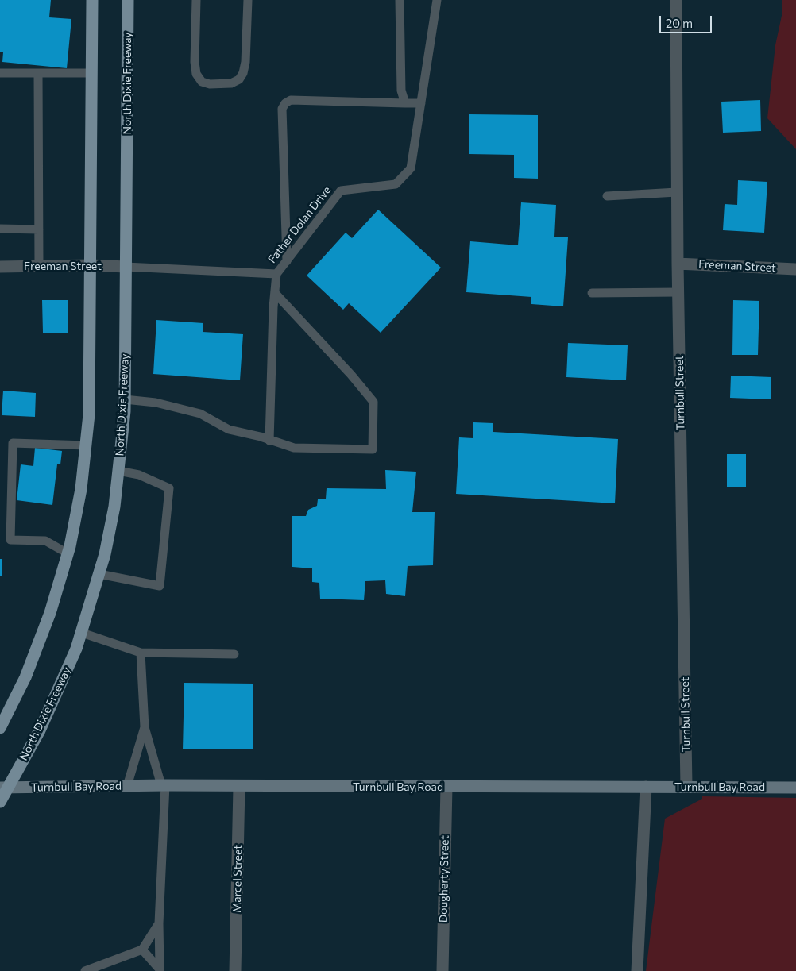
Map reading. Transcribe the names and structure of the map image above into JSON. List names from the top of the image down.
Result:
{
  "streets": {
    "main road": ["North Dixie Freeway"],
    "street": [
      "Freeman Street",
      "Turnbull Street",
      "Turnbull Bay Road",
      "Marcel Street",
      "Dougherty Street"
    ],
    "lane": ["Father Dolan Drive"]
  },
  "crossings": [
    ["North Dixie Freeway", "Father Dolan Drive"],
    ["North Dixie Freeway", "Freeman Street"],
    ["North Dixie Freeway", "Turnbull Bay Road"],
    ["Father Dolan Drive", "Freeman Street"],
    ["Freeman Street", "Turnbull Street"],
    ["Turnbull Street", "Turnbull Bay Road"],
    ["Turnbull Bay Road", "Marcel Street"],
    ["Turnbull Bay Road", "Dougherty Street"]
  ],
  "scale_bar": "20 m"
}
